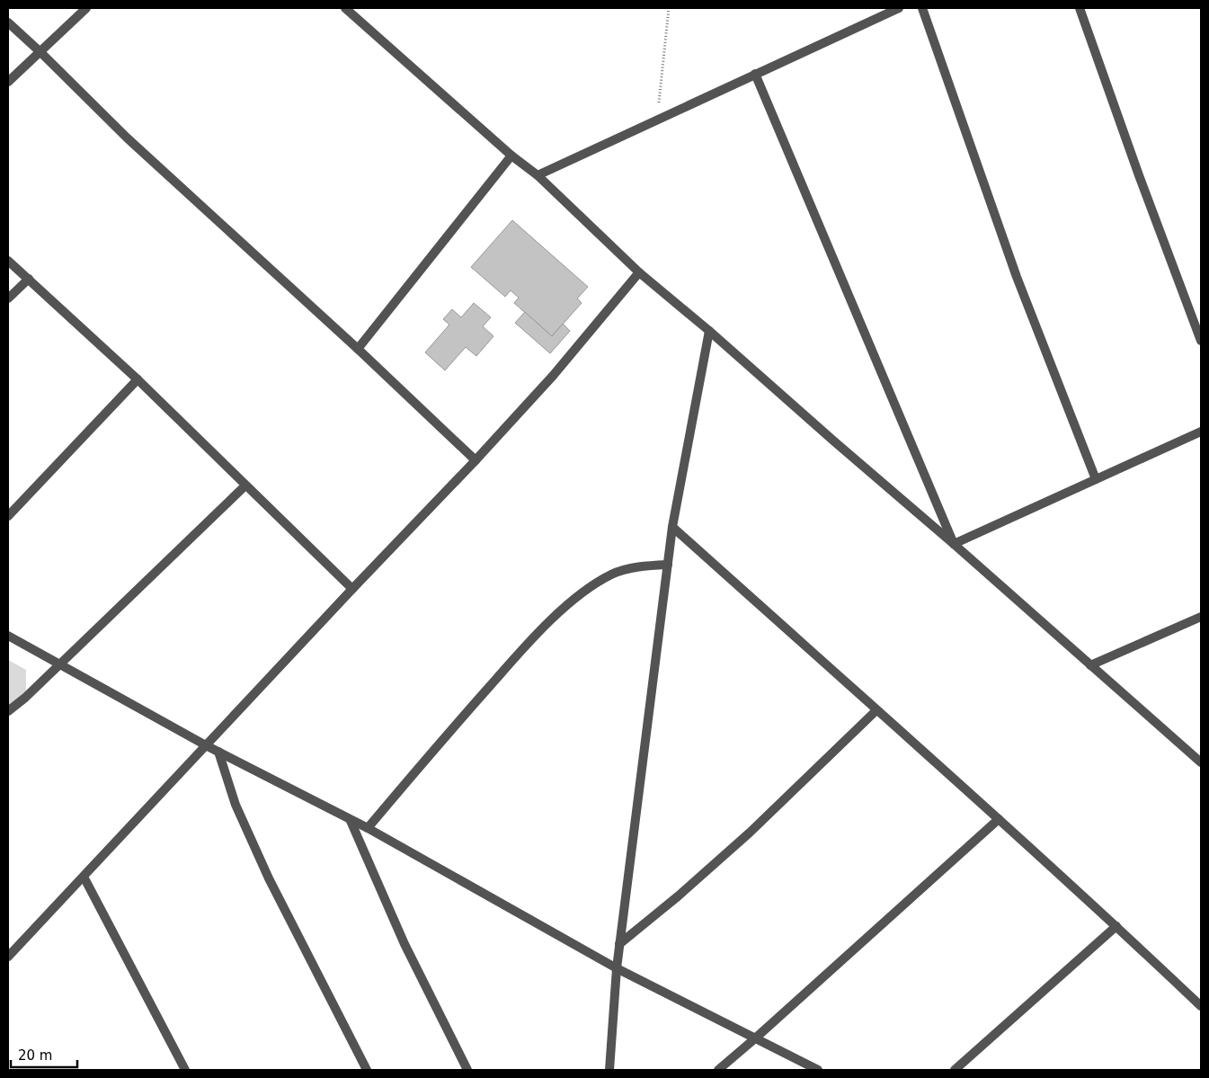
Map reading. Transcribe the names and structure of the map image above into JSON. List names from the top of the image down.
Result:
{
  "scale_bar": "20 m"
}
